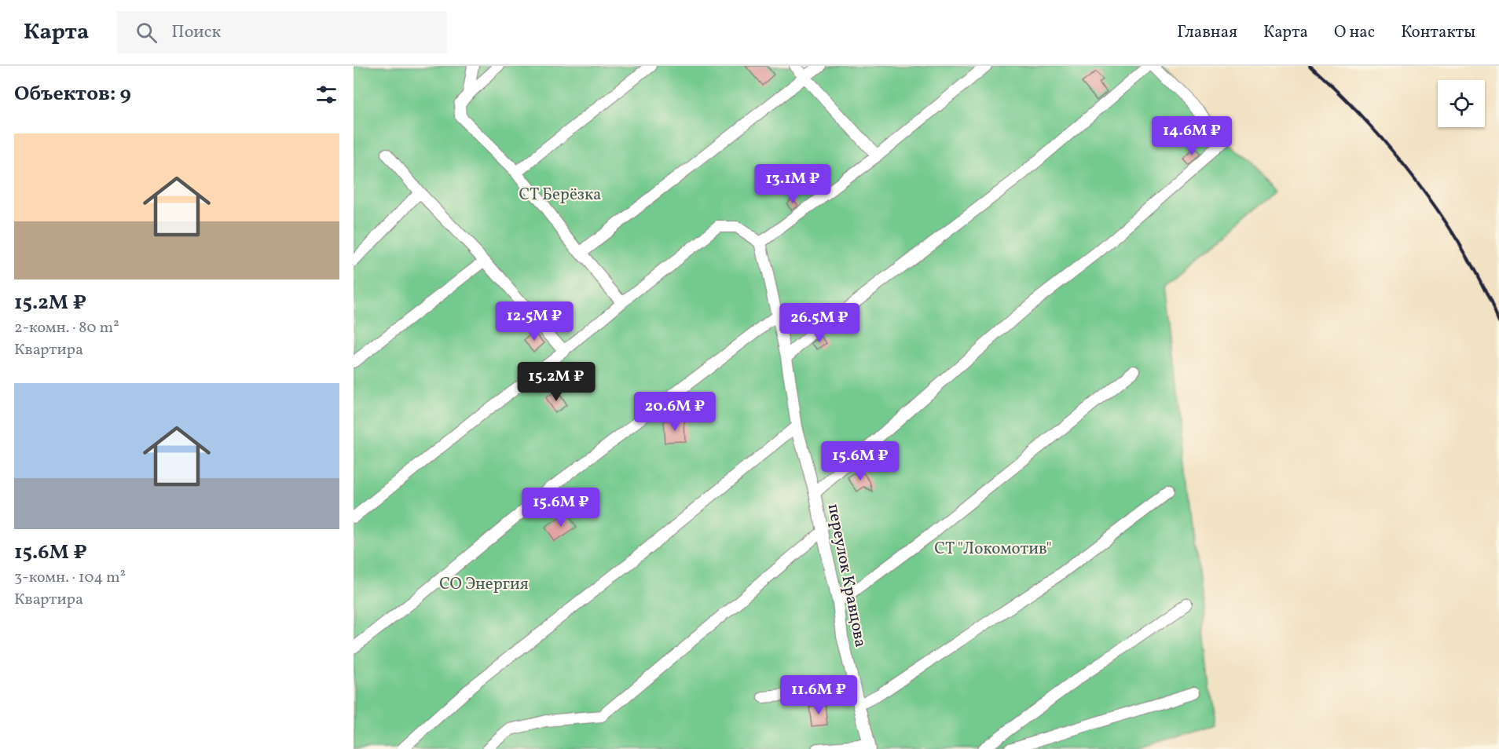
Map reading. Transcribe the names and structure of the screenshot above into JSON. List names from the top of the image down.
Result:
{
  "streets": {
    "street": ["переулок Кравцова"]
  },
  "parks": ["СТ Берёзка", "СТ \"Локомотив\"", "СО Энергия"],
  "page": {
    "header": "Карта",
    "search": "Поиск",
    "nav": [
      "Главная",
      "Карта",
      "О нас",
      "Контакты"
    ],
    "heading": "Объектов: 9",
    "price": [
      "14.6M ₽",
      "13.1M ₽",
      "12.5M ₽",
      "26.5M ₽",
      "15.2M ₽",
      "20.6M ₽",
      "15.6M ₽",
      "15.6M ₽",
      "11.6M ₽"
    ],
    "list": [
      {
        "name": "15.2M ₽",
        "note": "2-комн. · 80 m² · Квартира"
      },
      {
        "name": "15.6M ₽",
        "note": "3-комн. · 104 m² · Квартира"
      }
    ]
  }
}
